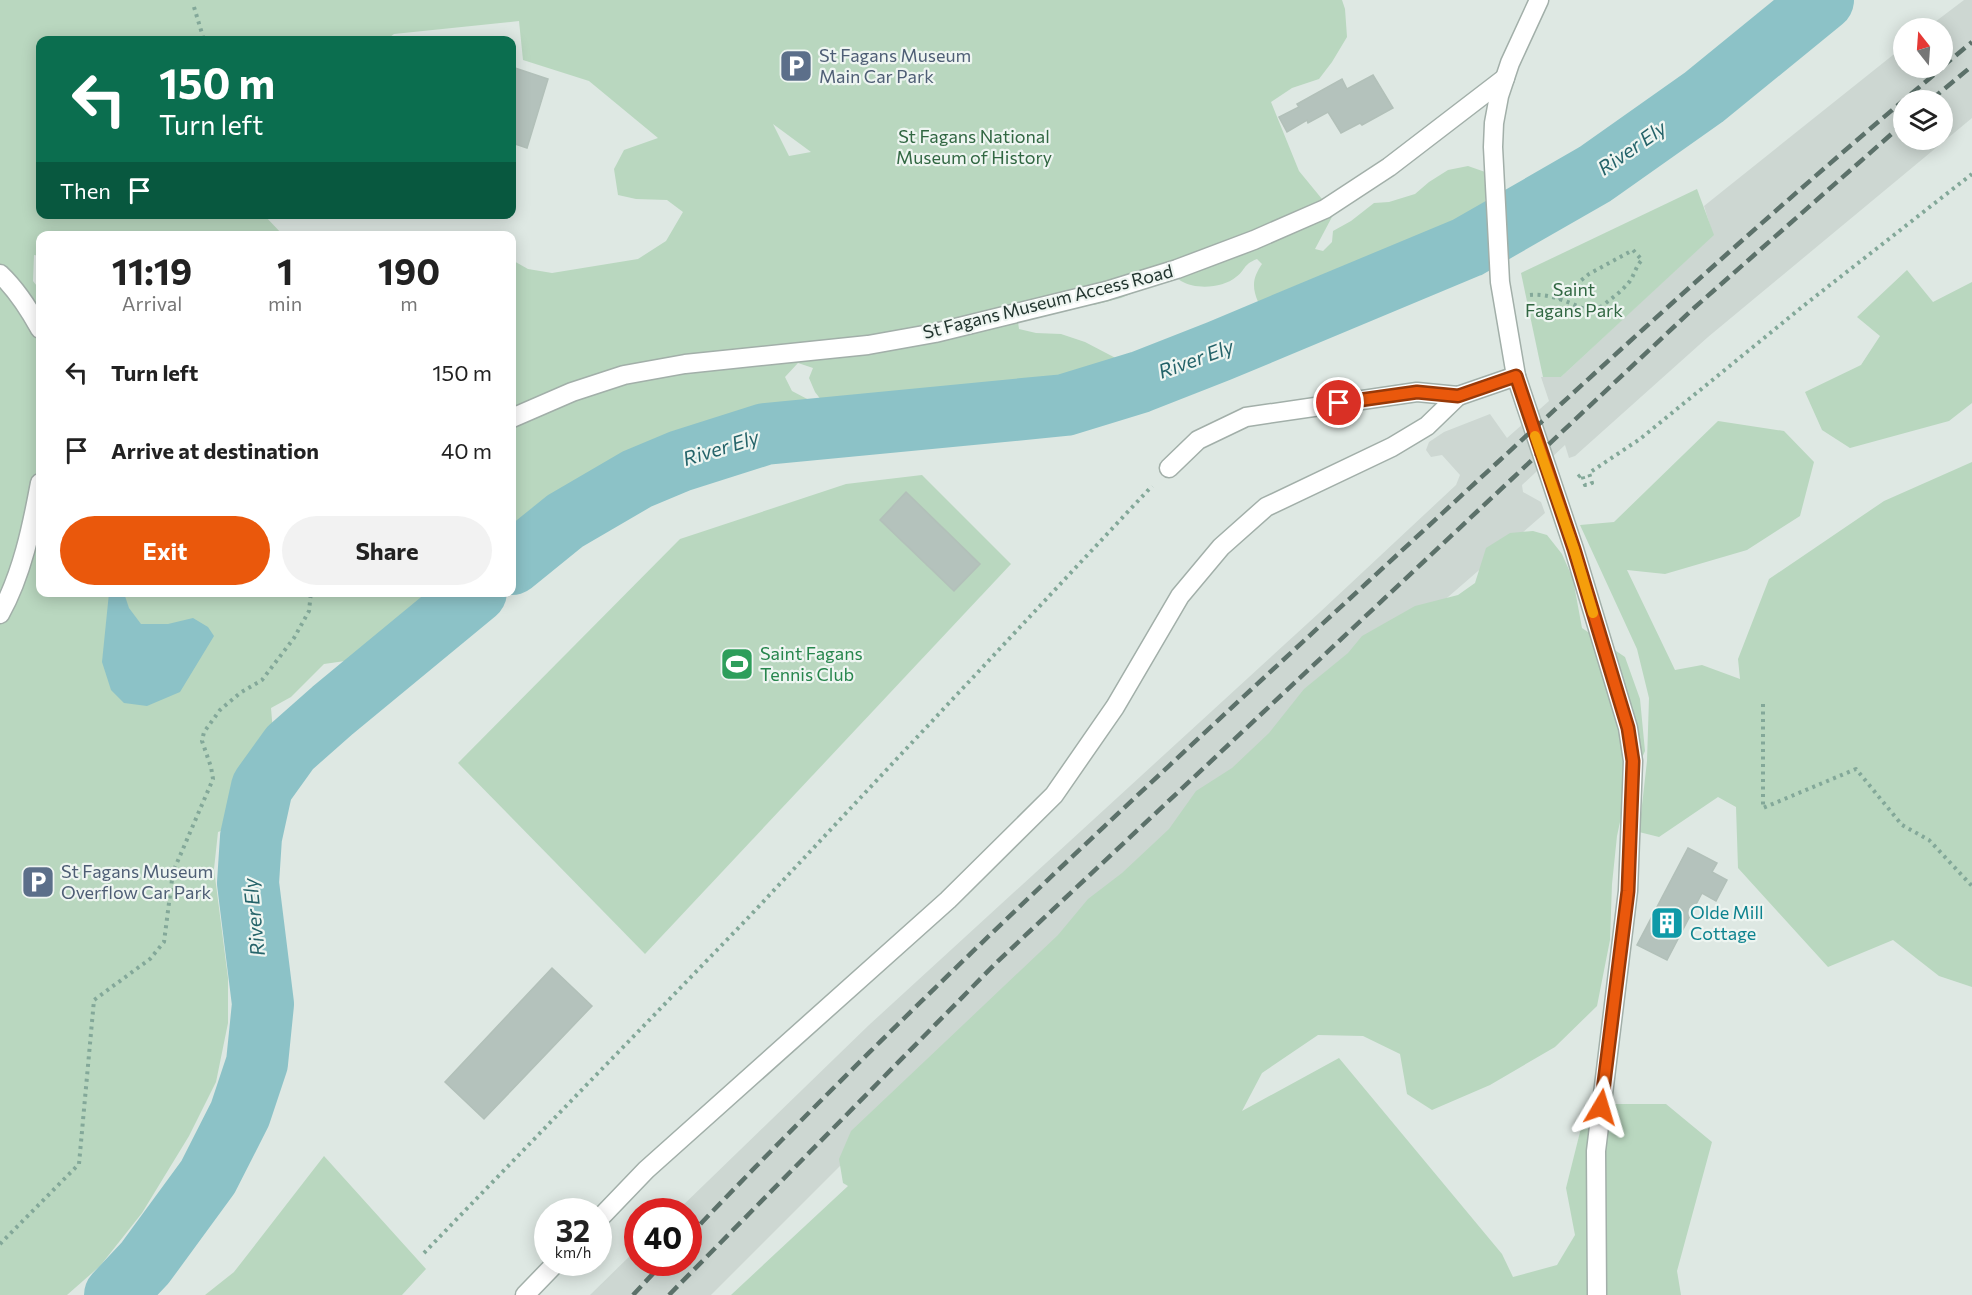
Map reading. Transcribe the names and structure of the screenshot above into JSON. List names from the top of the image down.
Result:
{
  "streets": {
    "street": ["St Fagans Museum Access Road"]
  },
  "water": ["River Ely"],
  "parks": ["St Fagans National Museum of History", "Saint Fagans Park"],
  "places": {
    "parking": ["St Fagans Museum Main Car Park", "St Fagans Museum Overflow Car Park"],
    "sports": ["Saint Fagans Tennis Club"],
    "building": ["Olde Mill Cottage"]
  },
  "north": "top",
  "page": {
    "turn": ["150 m", "Turn left"],
    "then": "Then",
    "eta": [
      "11:19",
      "Arrival",
      "1",
      "min",
      "190",
      "m"
    ],
    "list": [
      {
        "name": "Turn left",
        "value": "150 m"
      },
      {
        "name": "Arrive at destination",
        "value": "40 m"
      }
    ],
    "buttons": ["Exit", "Share"],
    "speed": "32 km/h",
    "limit": "40"
  }
}
